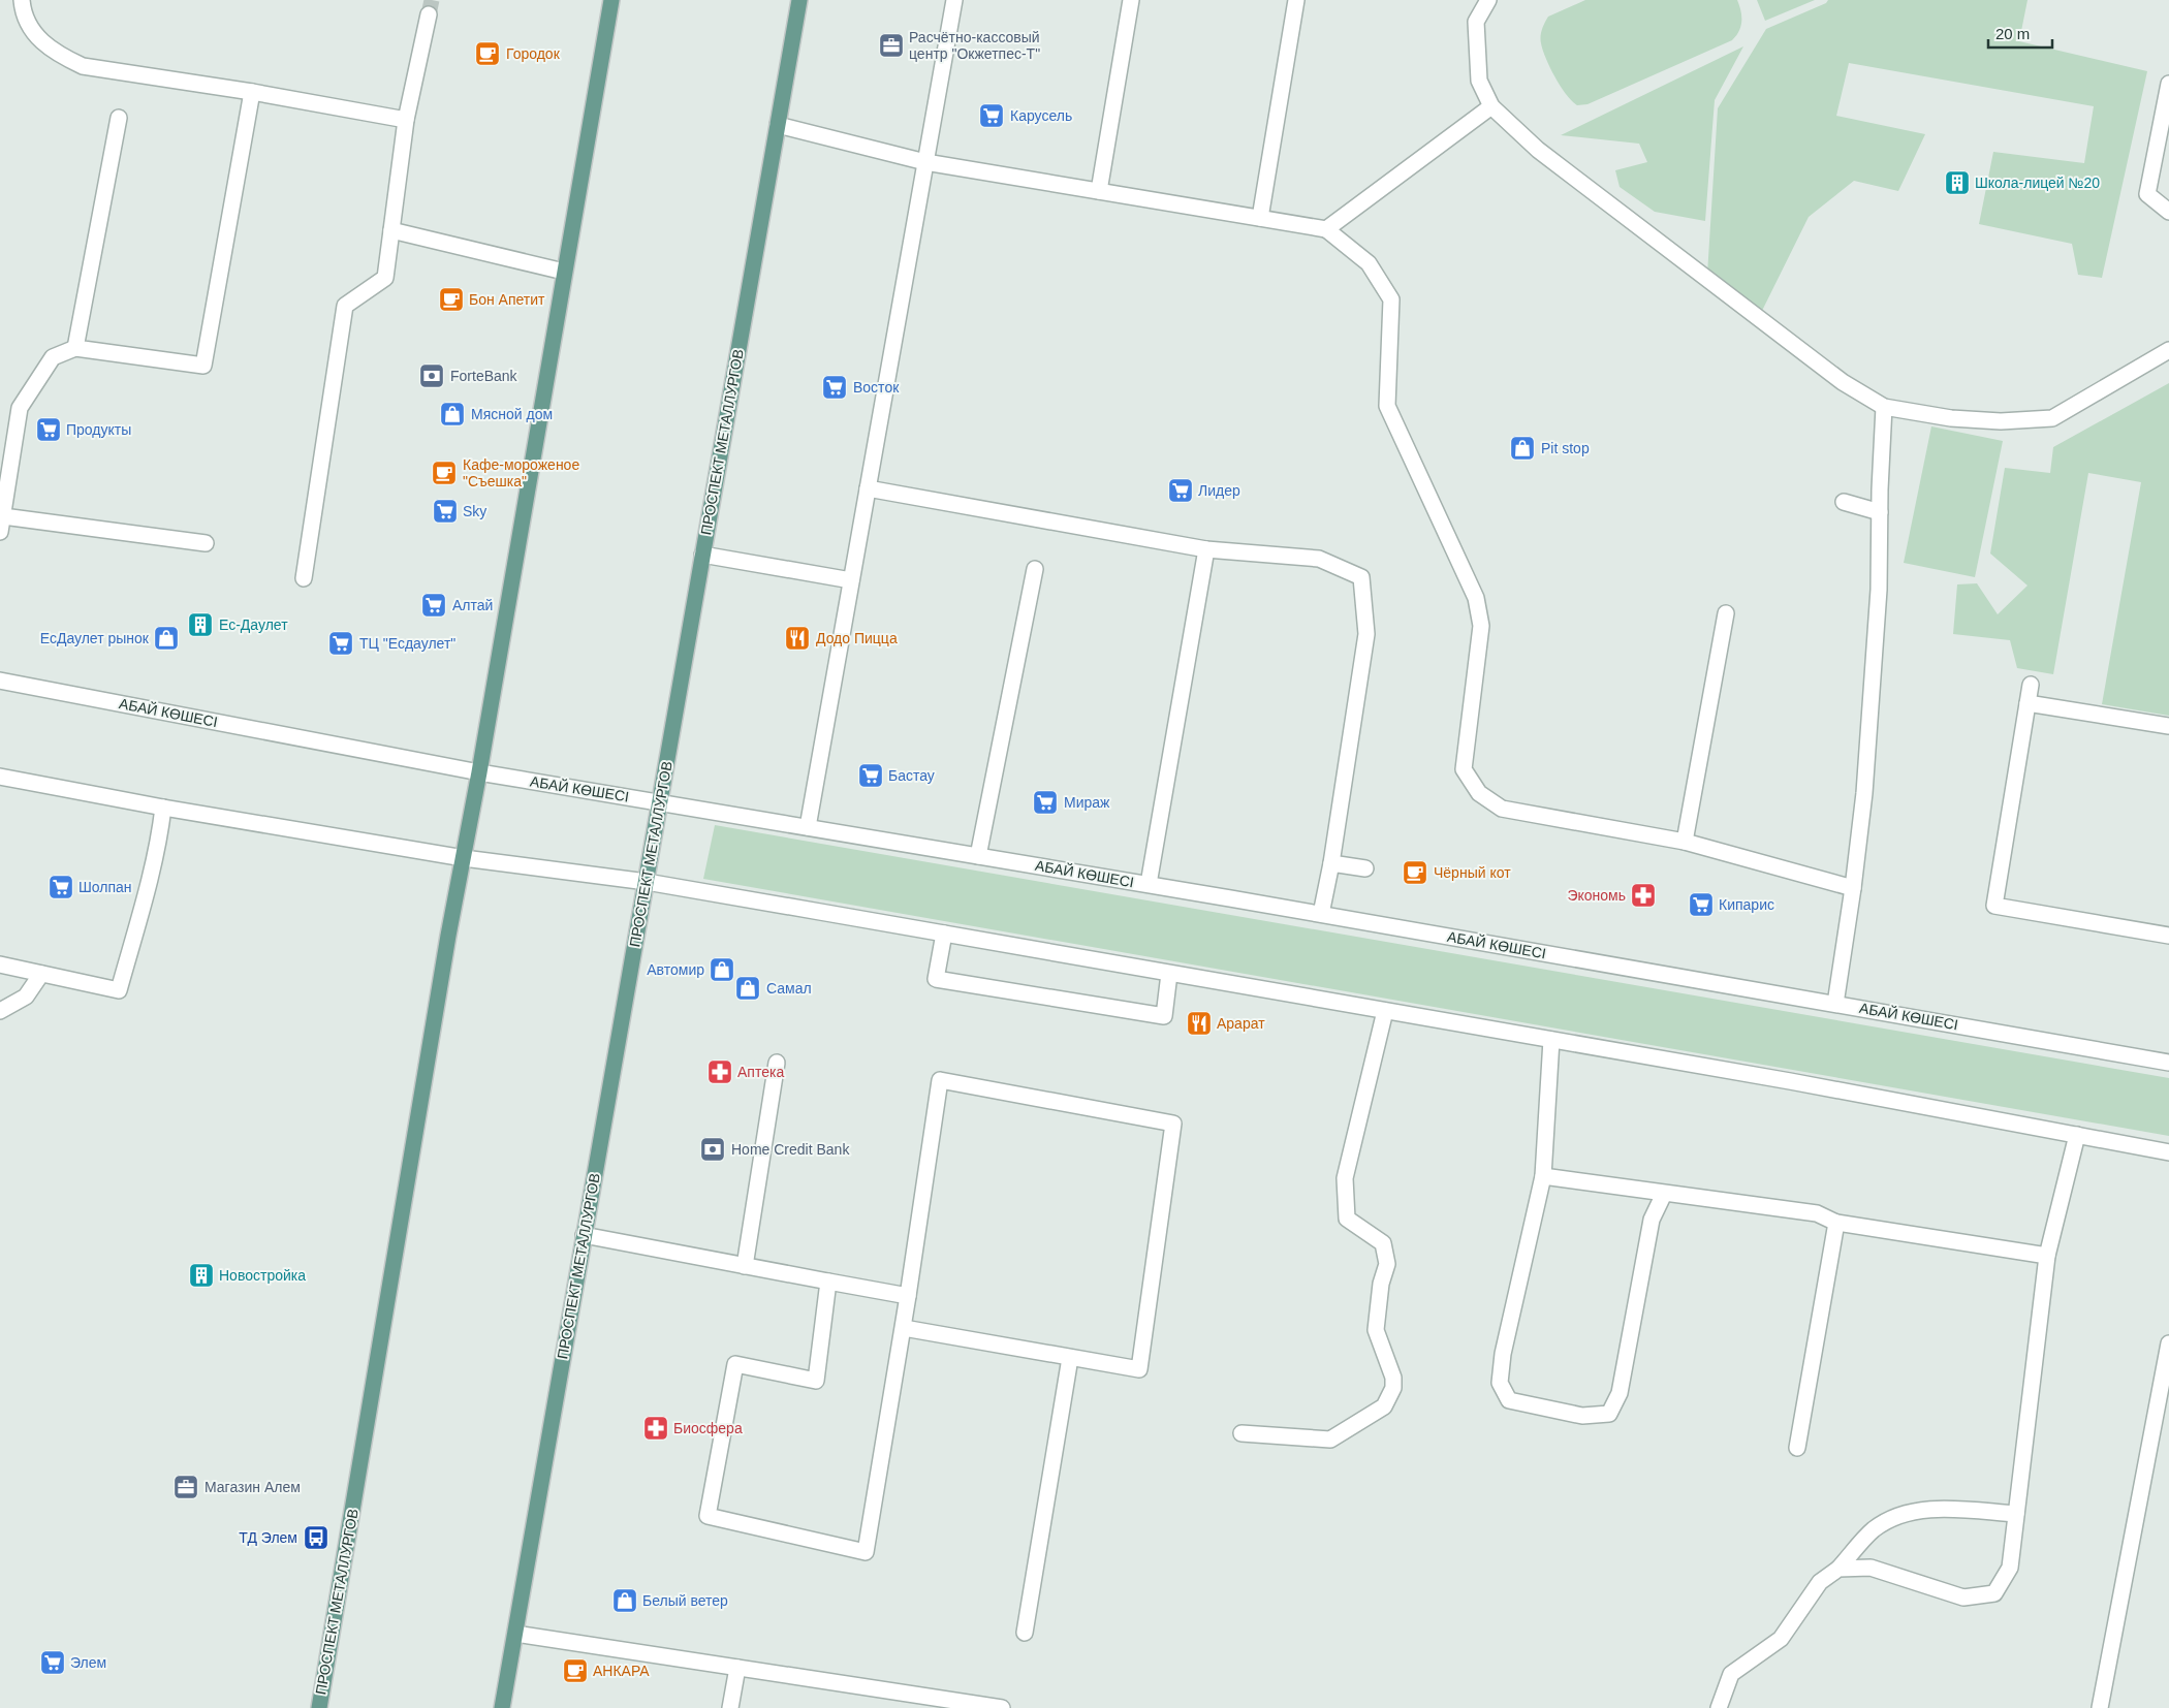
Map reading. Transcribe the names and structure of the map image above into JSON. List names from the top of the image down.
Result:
{
  "streets": {
    "main road": ["ПРОСПЕКТ МЕТАЛЛУРГОВ"],
    "street": ["АБАЙ КӨШЕСІ"]
  },
  "crossings": [
    ["ПРОСПЕКТ МЕТАЛЛУРГОВ", "АБАЙ КӨШЕСІ"]
  ],
  "places": {
    "office": ["Расчётно-кассовый центр \"Окжетпес-Т\"", "Магазин Алем"],
    "cafe": [
      "Городок",
      "Бон Апетит",
      "Кафе-мороженое \"Cъешка\"",
      "Чёрный кот",
      "АНКАРА"
    ],
    "supermarket": [
      "Карусель",
      "Восток",
      "Продукты",
      "Лидер",
      "Sky",
      "Алтай",
      "ТЦ \"Есдаулет\"",
      "Бастау",
      "Мираж",
      "Шолпан",
      "Кипарис",
      "Элем"
    ],
    "building": ["Школа-лицей №20", "Ес-Даулет", "Новостройка"],
    "bank": ["ForteBank", "Home Credit Bank"],
    "shop": [
      "Мясной дом",
      "Pit stop",
      "ЕсДаулет рынок",
      "Автомир",
      "Самал",
      "Белый ветер"
    ],
    "restaurant": ["Додо Пицца", "Арарат"],
    "pharmacy": ["Экономь", "Аптека", "Биосфера"],
    "bus stop": ["ТД Элем"]
  },
  "scale_bar": "20 m"
}
